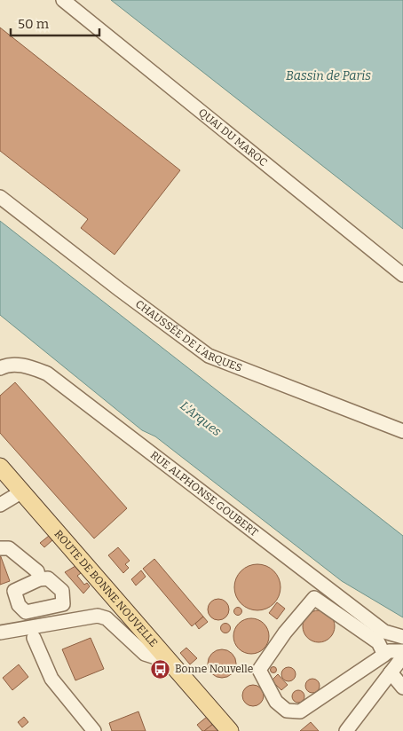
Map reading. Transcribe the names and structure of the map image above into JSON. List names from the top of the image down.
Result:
{
  "streets": {
    "main road": ["ROUTE DE BONNE NOUVELLE"],
    "street": ["QUAI DU MAROC", "CHAUSSÉE DE L'ARQUES", "RUE ALPHONSE GOUBERT"]
  },
  "water": ["Bassin de Paris", "L'Arques"],
  "places": {
    "bus stop": ["Bonne Nouvelle"]
  },
  "scale_bar": "50 m"
}
